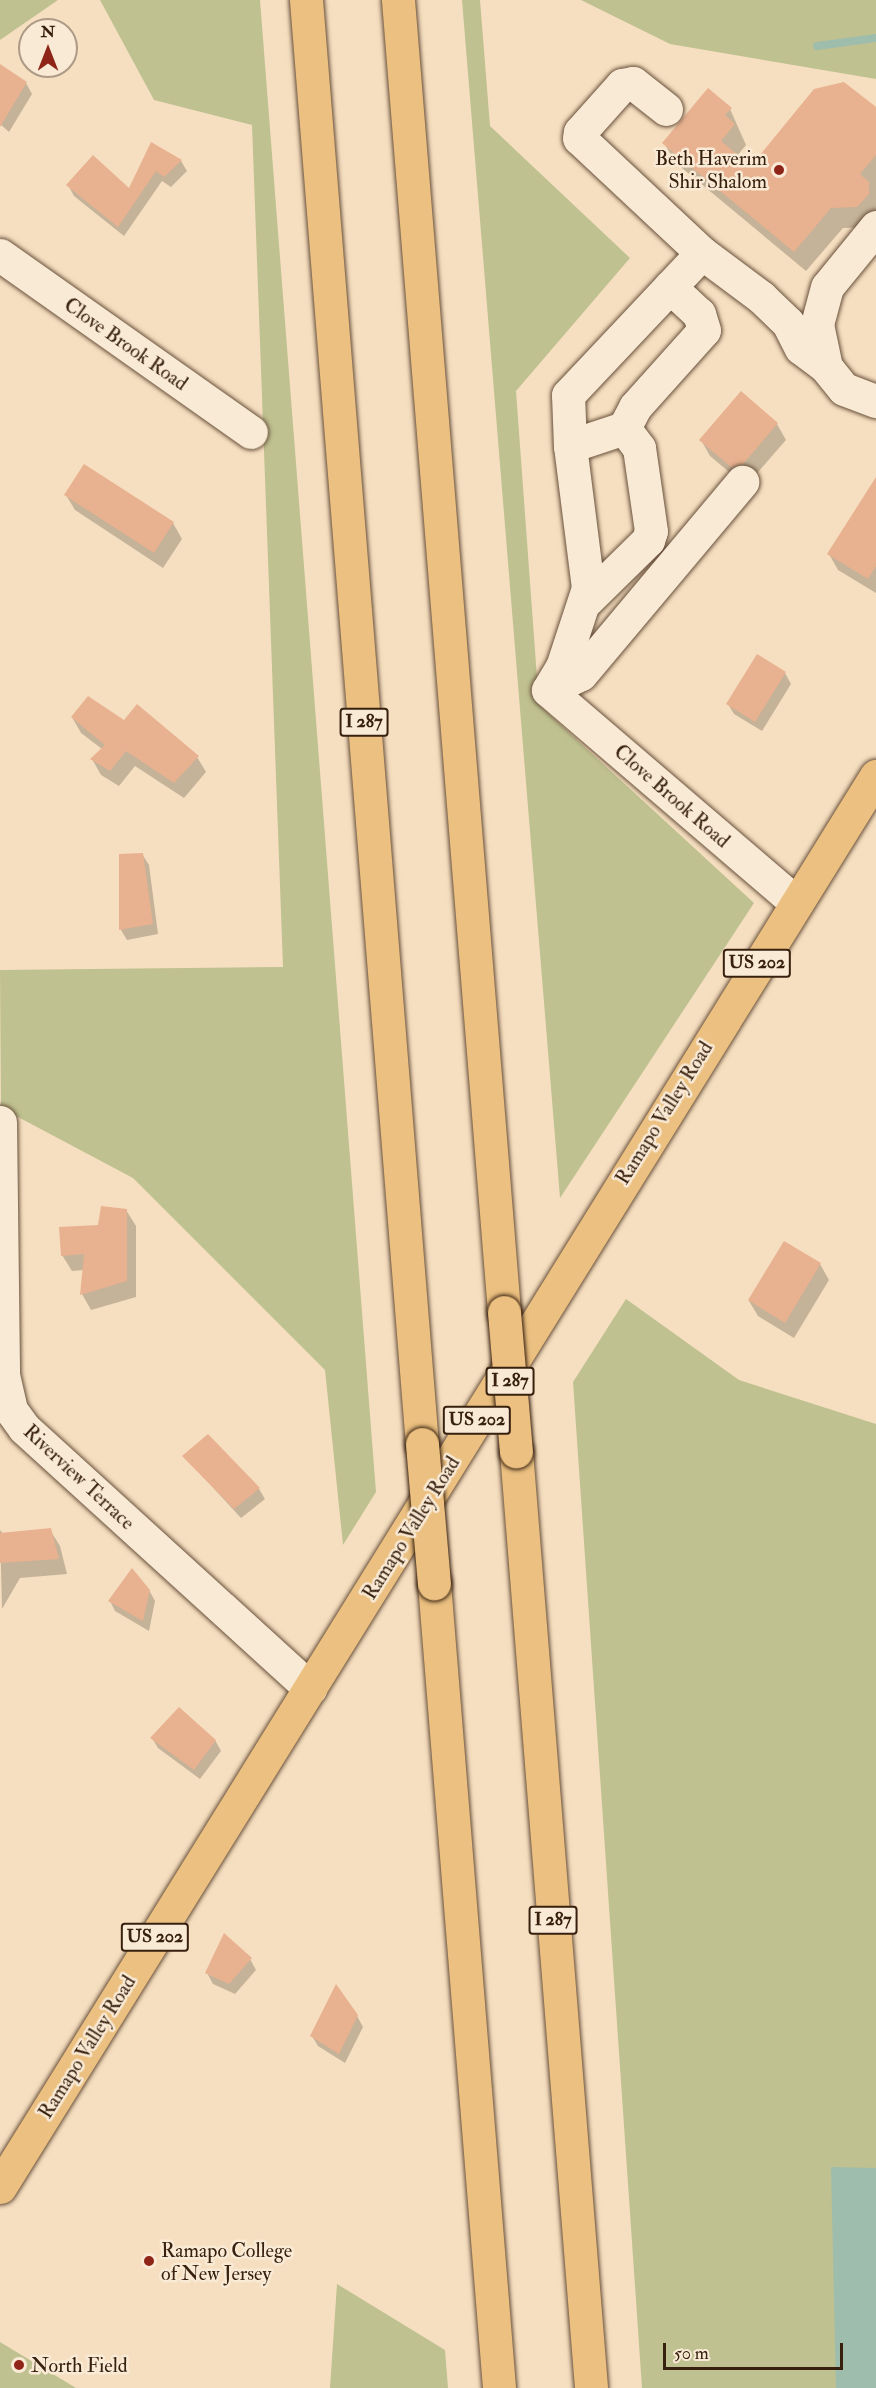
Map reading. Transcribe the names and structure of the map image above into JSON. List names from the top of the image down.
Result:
{
  "streets": {
    "main road": ["I 287", "US 202", "Ramapo Valley Road"],
    "street": ["Clove Brook Road", "Riverview Terrace"]
  },
  "crossings": [
    ["Clove Brook Road", "Ramapo Valley Road"],
    ["Ramapo Valley Road", "Riverview Terrace"]
  ],
  "places": ["Beth Haverim Shir Shalom", "Ramapo College of New Jersey", "North Field"],
  "scale_bar": "50 m",
  "north": "top"
}
